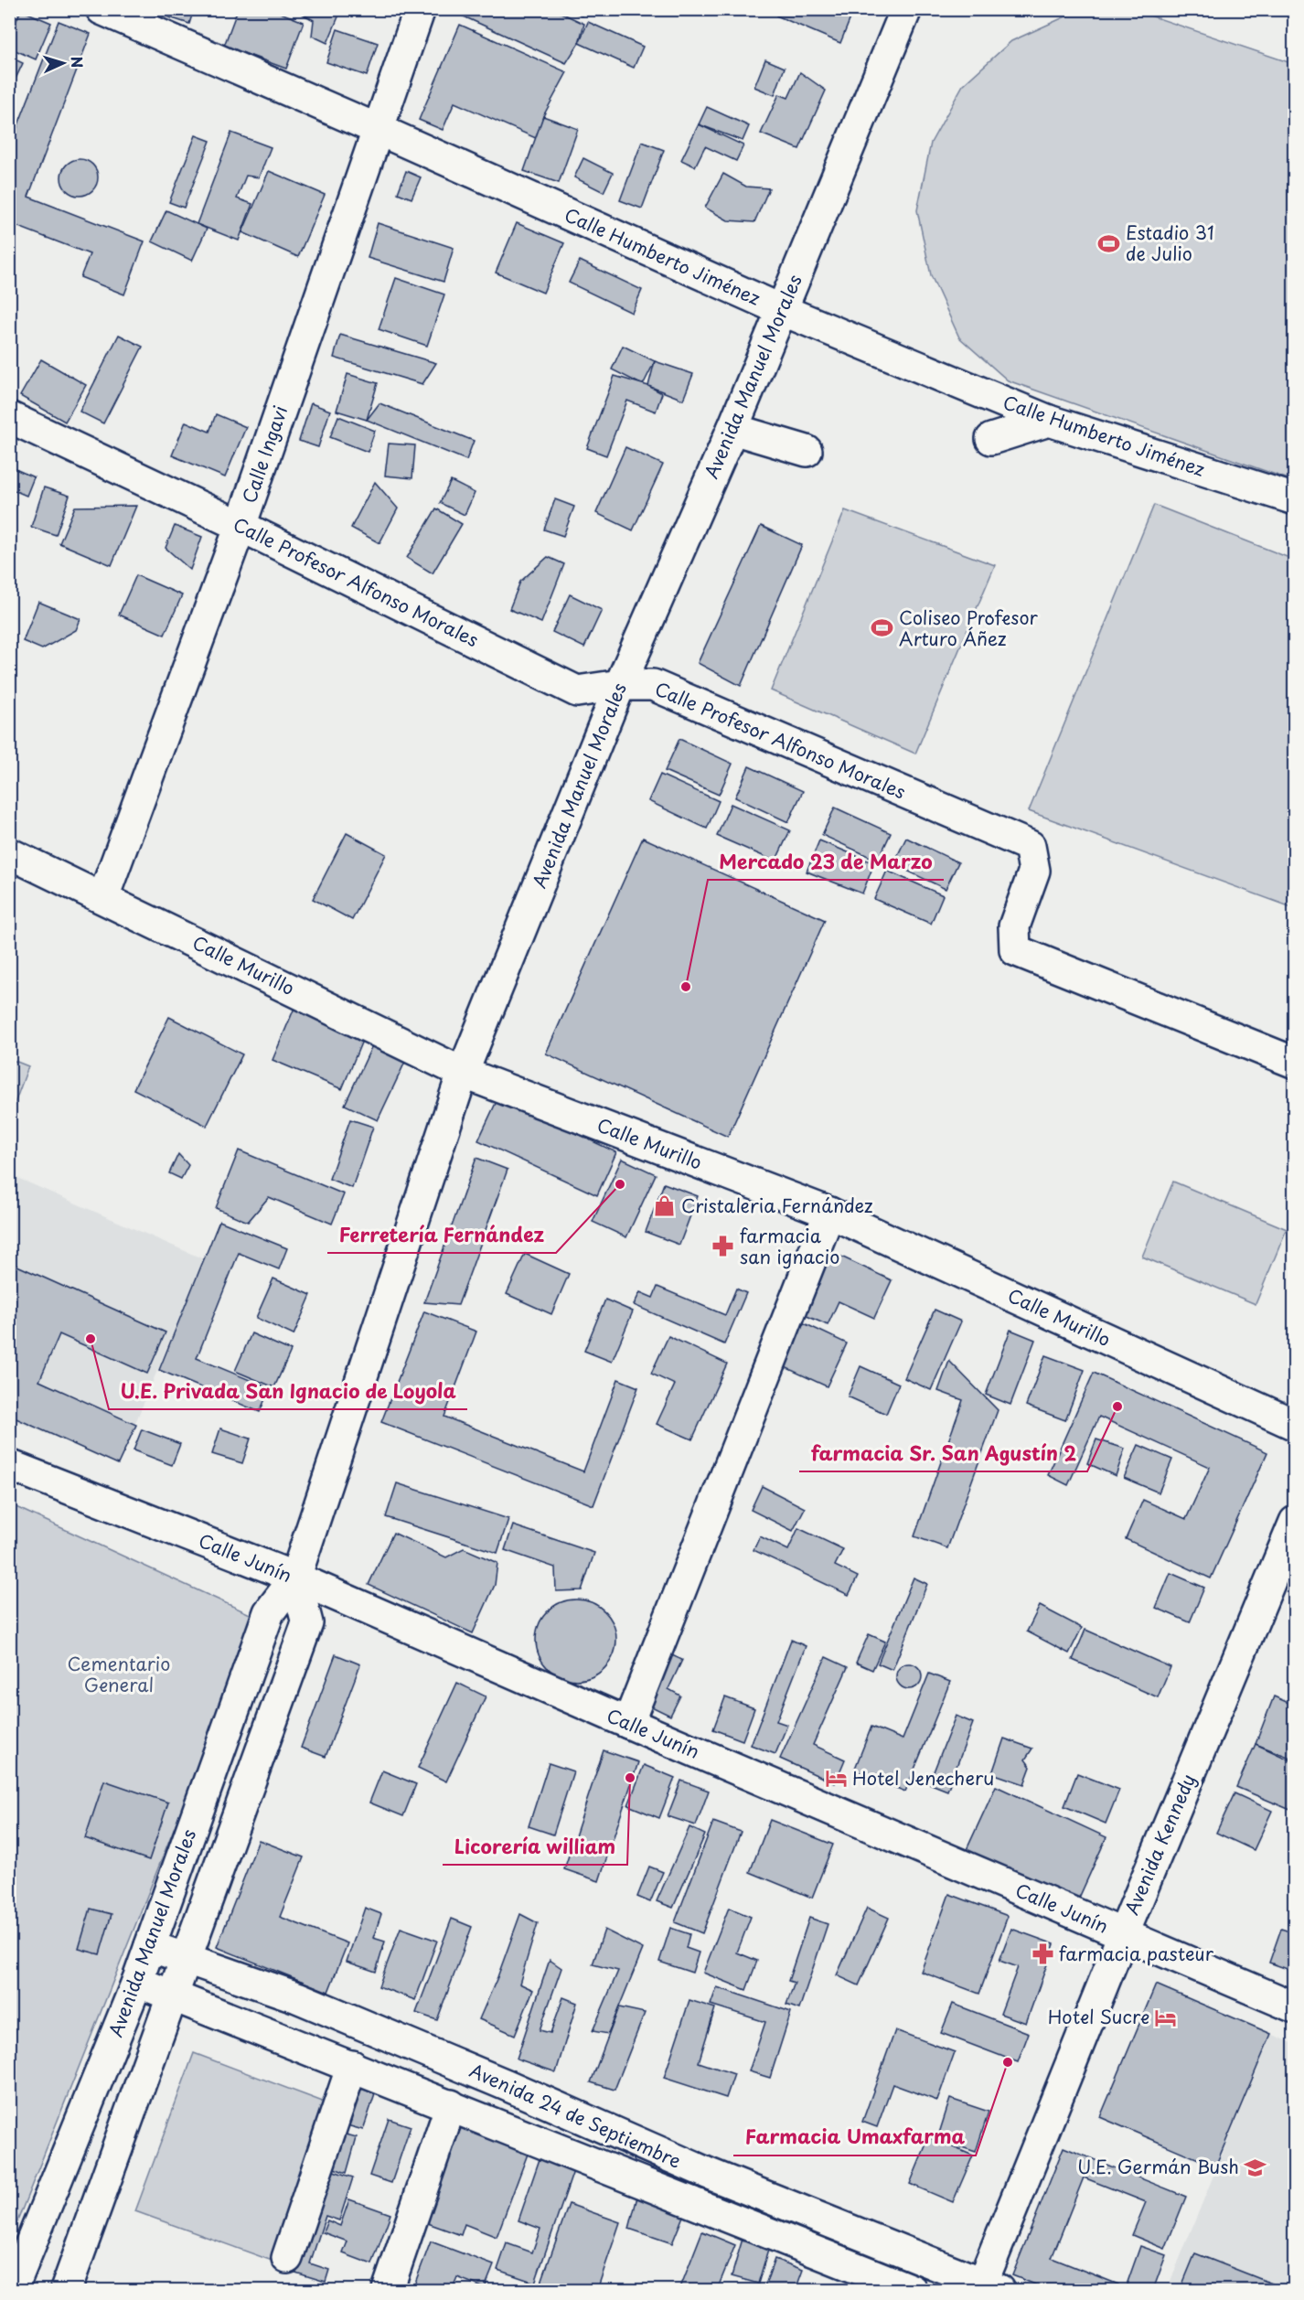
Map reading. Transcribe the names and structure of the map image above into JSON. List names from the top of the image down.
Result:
{
  "streets": {
    "street": [
      "Calle Humberto Jiménez",
      "Avenida Manuel Morales",
      "Calle Ingavi",
      "Calle Profesor Alfonso Morales",
      "Calle Murillo",
      "Calle Junín",
      "Avenida Kennedy",
      "Avenida 24 de Septiembre"
    ]
  },
  "crossings": [
    ["Calle Humberto Jiménez", "Avenida Manuel Morales"],
    ["Calle Humberto Jiménez", "Calle Ingavi"],
    ["Avenida Manuel Morales", "Calle Profesor Alfonso Morales"],
    ["Avenida Manuel Morales", "Calle Murillo"],
    ["Avenida Manuel Morales", "Calle Junín"],
    ["Avenida Manuel Morales", "Avenida 24 de Septiembre"],
    ["Calle Ingavi", "Calle Profesor Alfonso Morales"],
    ["Calle Ingavi", "Calle Murillo"],
    ["Calle Junín", "Avenida Kennedy"],
    ["Avenida Kennedy", "Avenida 24 de Septiembre"]
  ],
  "parks": ["Cementario General"],
  "places": {
    "sports": ["Estadio 31 de Julio", "Coliseo Profesor Arturo Áñez"],
    "other": [
      "Mercado 23 de Marzo",
      "Ferretería Fernández",
      "U.E. Privada San Ignacio de Loyola",
      "farmacia Sr. San Agustín 2",
      "Licorería william",
      "Farmacia Umaxfarma"
    ],
    "shop": ["Cristaleria Fernández"],
    "pharmacy": ["farmacia san ignacio", "farmacia pasteur"],
    "hotel": ["Hotel Jenecheru", "Hotel Sucre"],
    "school or university": ["U.E. Germán Bush"]
  },
  "north": "right"
}
